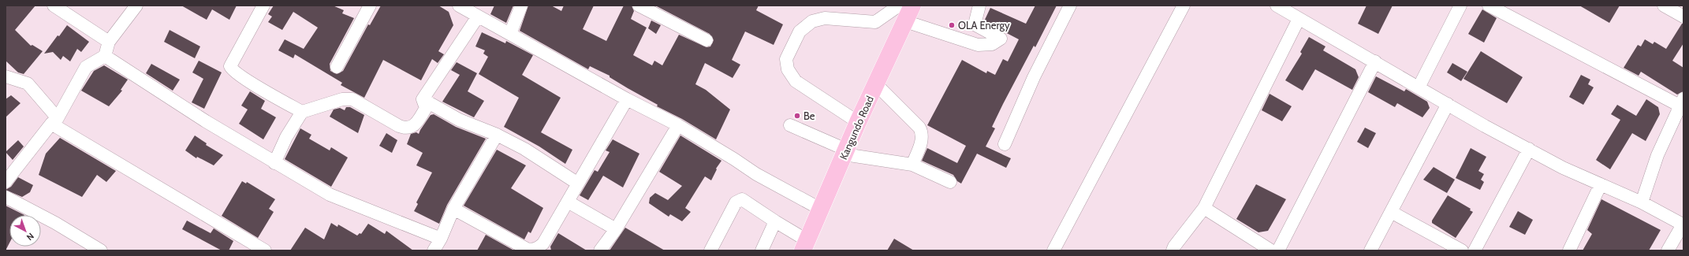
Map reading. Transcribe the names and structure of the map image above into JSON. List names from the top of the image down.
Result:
{
  "streets": {
    "highway": ["Kangundo Road"]
  },
  "places": ["OLA Energy", "Be"],
  "north": "bottom right"
}
